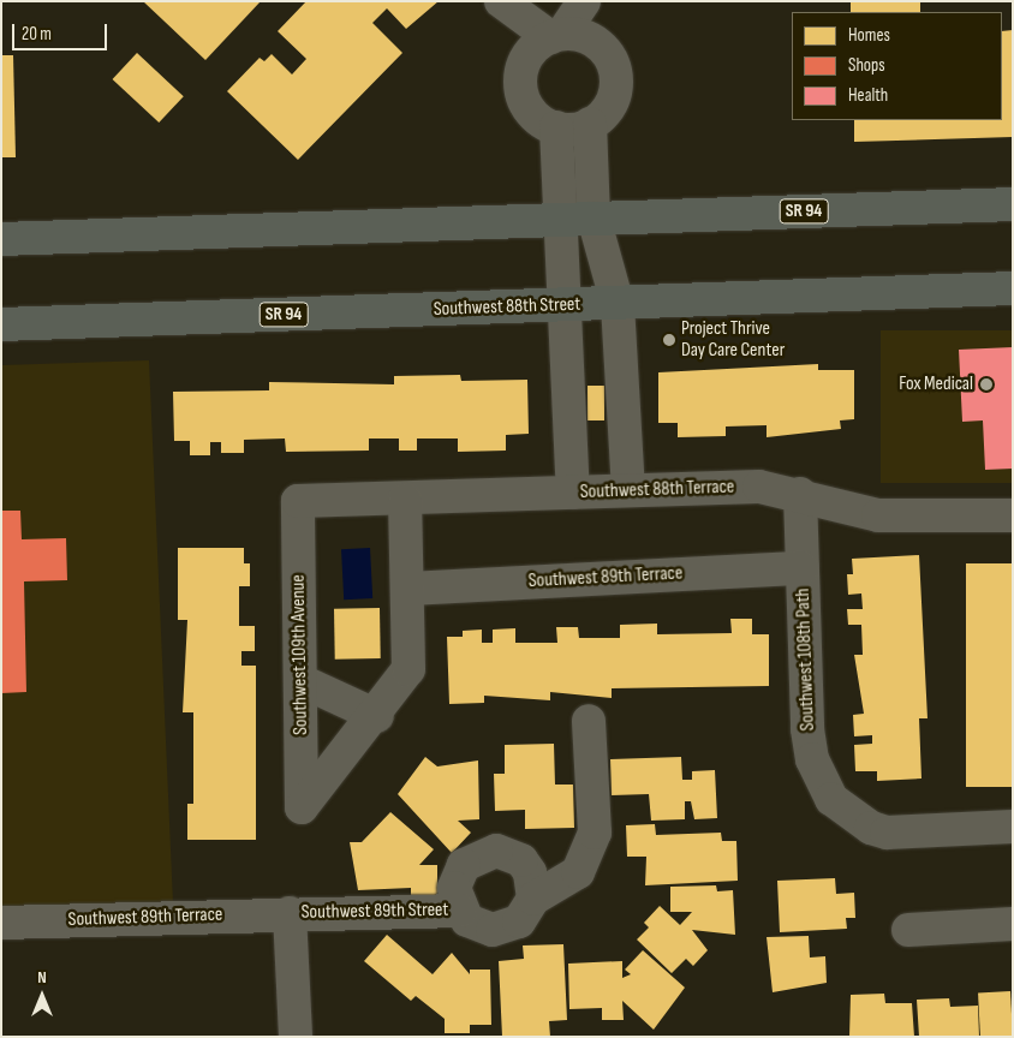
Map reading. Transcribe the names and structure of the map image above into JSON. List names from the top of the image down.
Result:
{
  "streets": {
    "main road": ["SR 94", "Southwest 88th Street"],
    "street": [
      "Southwest 88th Terrace",
      "Southwest 89th Terrace",
      "Southwest 109th Avenue",
      "Southwest 108th Path",
      "Southwest 89th Street"
    ]
  },
  "crossings": [
    ["Southwest 88th Terrace", "Southwest 109th Avenue"],
    ["Southwest 88th Terrace", "Southwest 108th Path"],
    ["Southwest 89th Terrace", "Southwest 108th Path"],
    ["Southwest 89th Terrace", "Southwest 89th Street"]
  ],
  "places": ["Project Thrive Day Care Center", "Fox Medical"],
  "legend": ["Homes", "Shops", "Health"],
  "scale_bar": "20 m",
  "north": "top"
}
